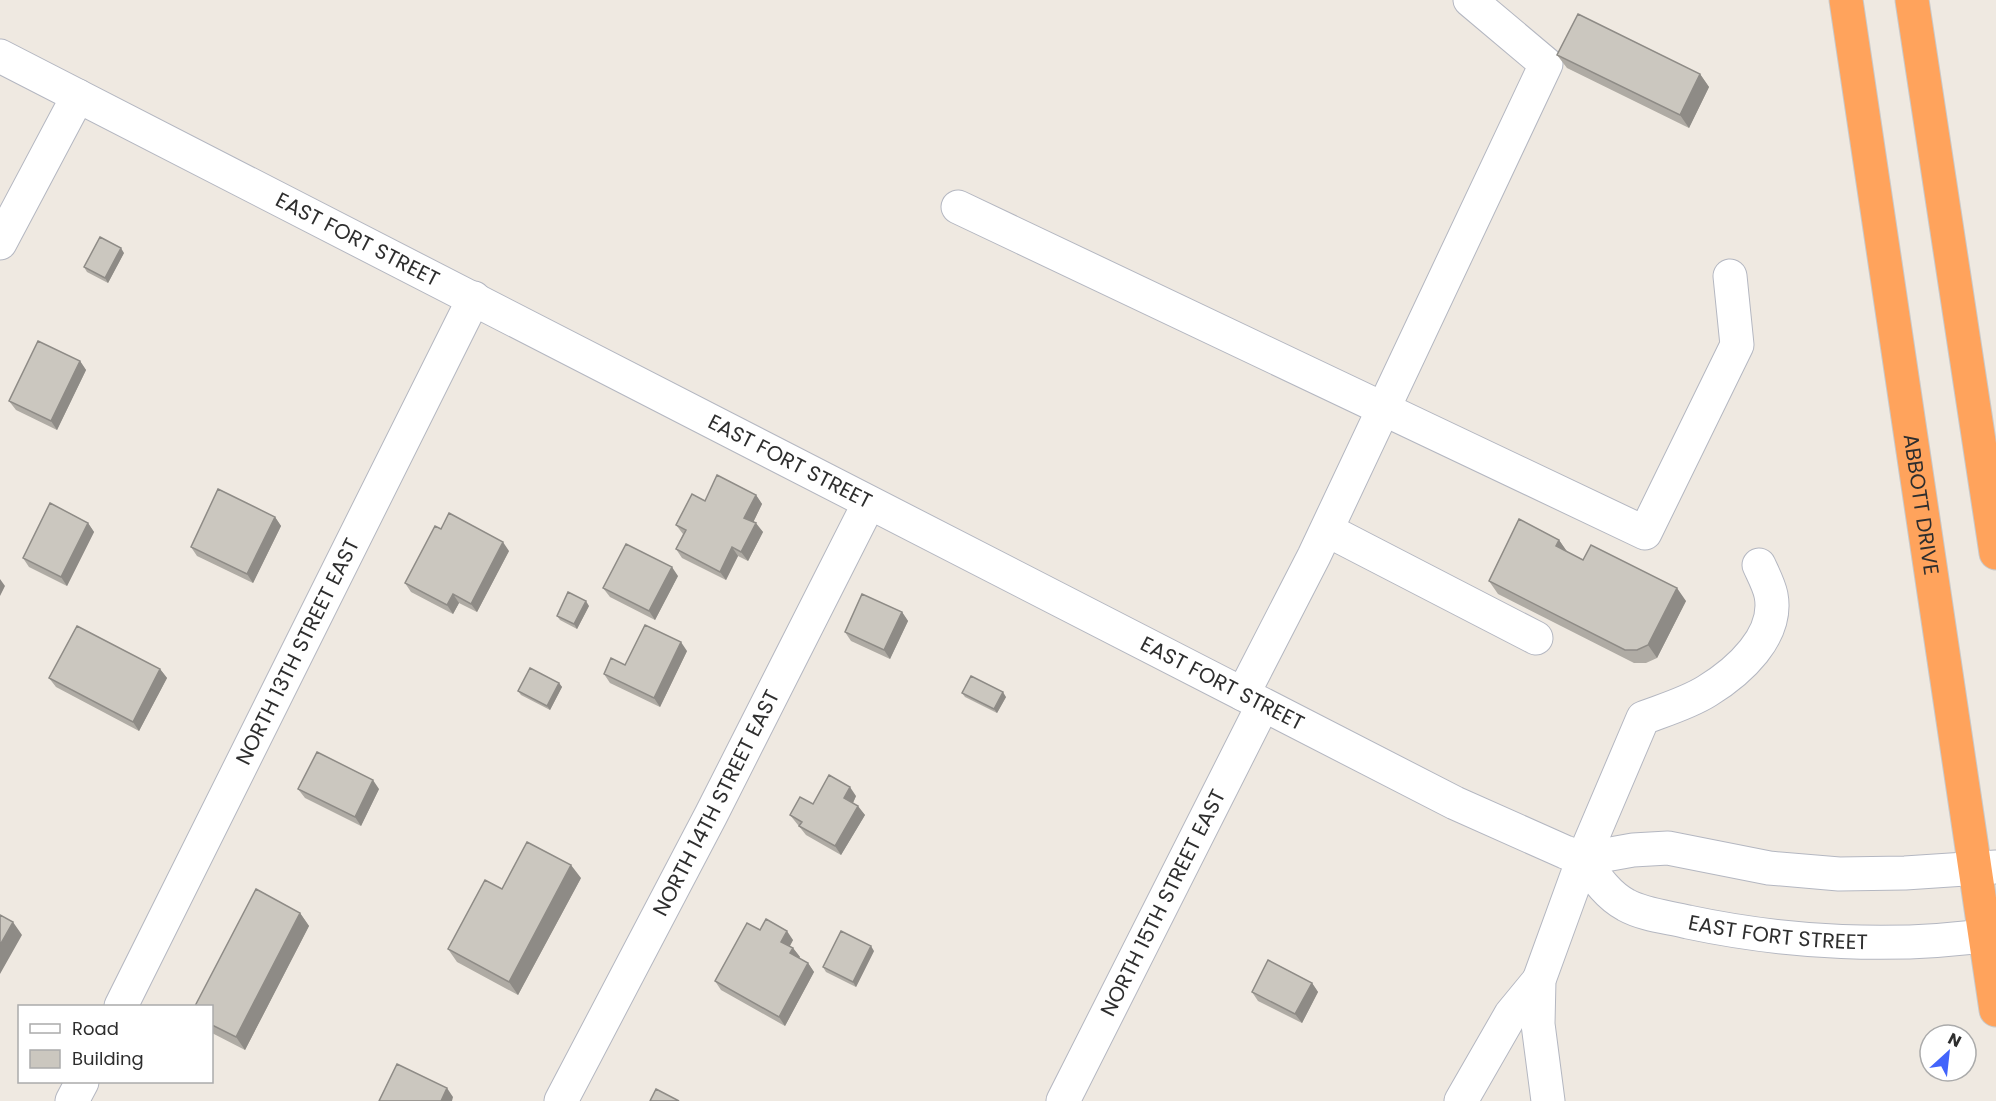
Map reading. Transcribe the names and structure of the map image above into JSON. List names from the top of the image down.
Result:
{
  "streets": {
    "highway": ["ABBOTT DRIVE"],
    "street": [
      "EAST FORT STREET",
      "NORTH 13TH STREET EAST",
      "NORTH 14TH STREET EAST",
      "NORTH 15TH STREET EAST"
    ]
  },
  "crossings": [
    ["EAST FORT STREET", "ABBOTT DRIVE"],
    ["EAST FORT STREET", "NORTH 13TH STREET EAST"],
    ["EAST FORT STREET", "NORTH 14TH STREET EAST"],
    ["EAST FORT STREET", "NORTH 15TH STREET EAST"]
  ],
  "legend": ["Road", "Building"],
  "north": "top right"
}
